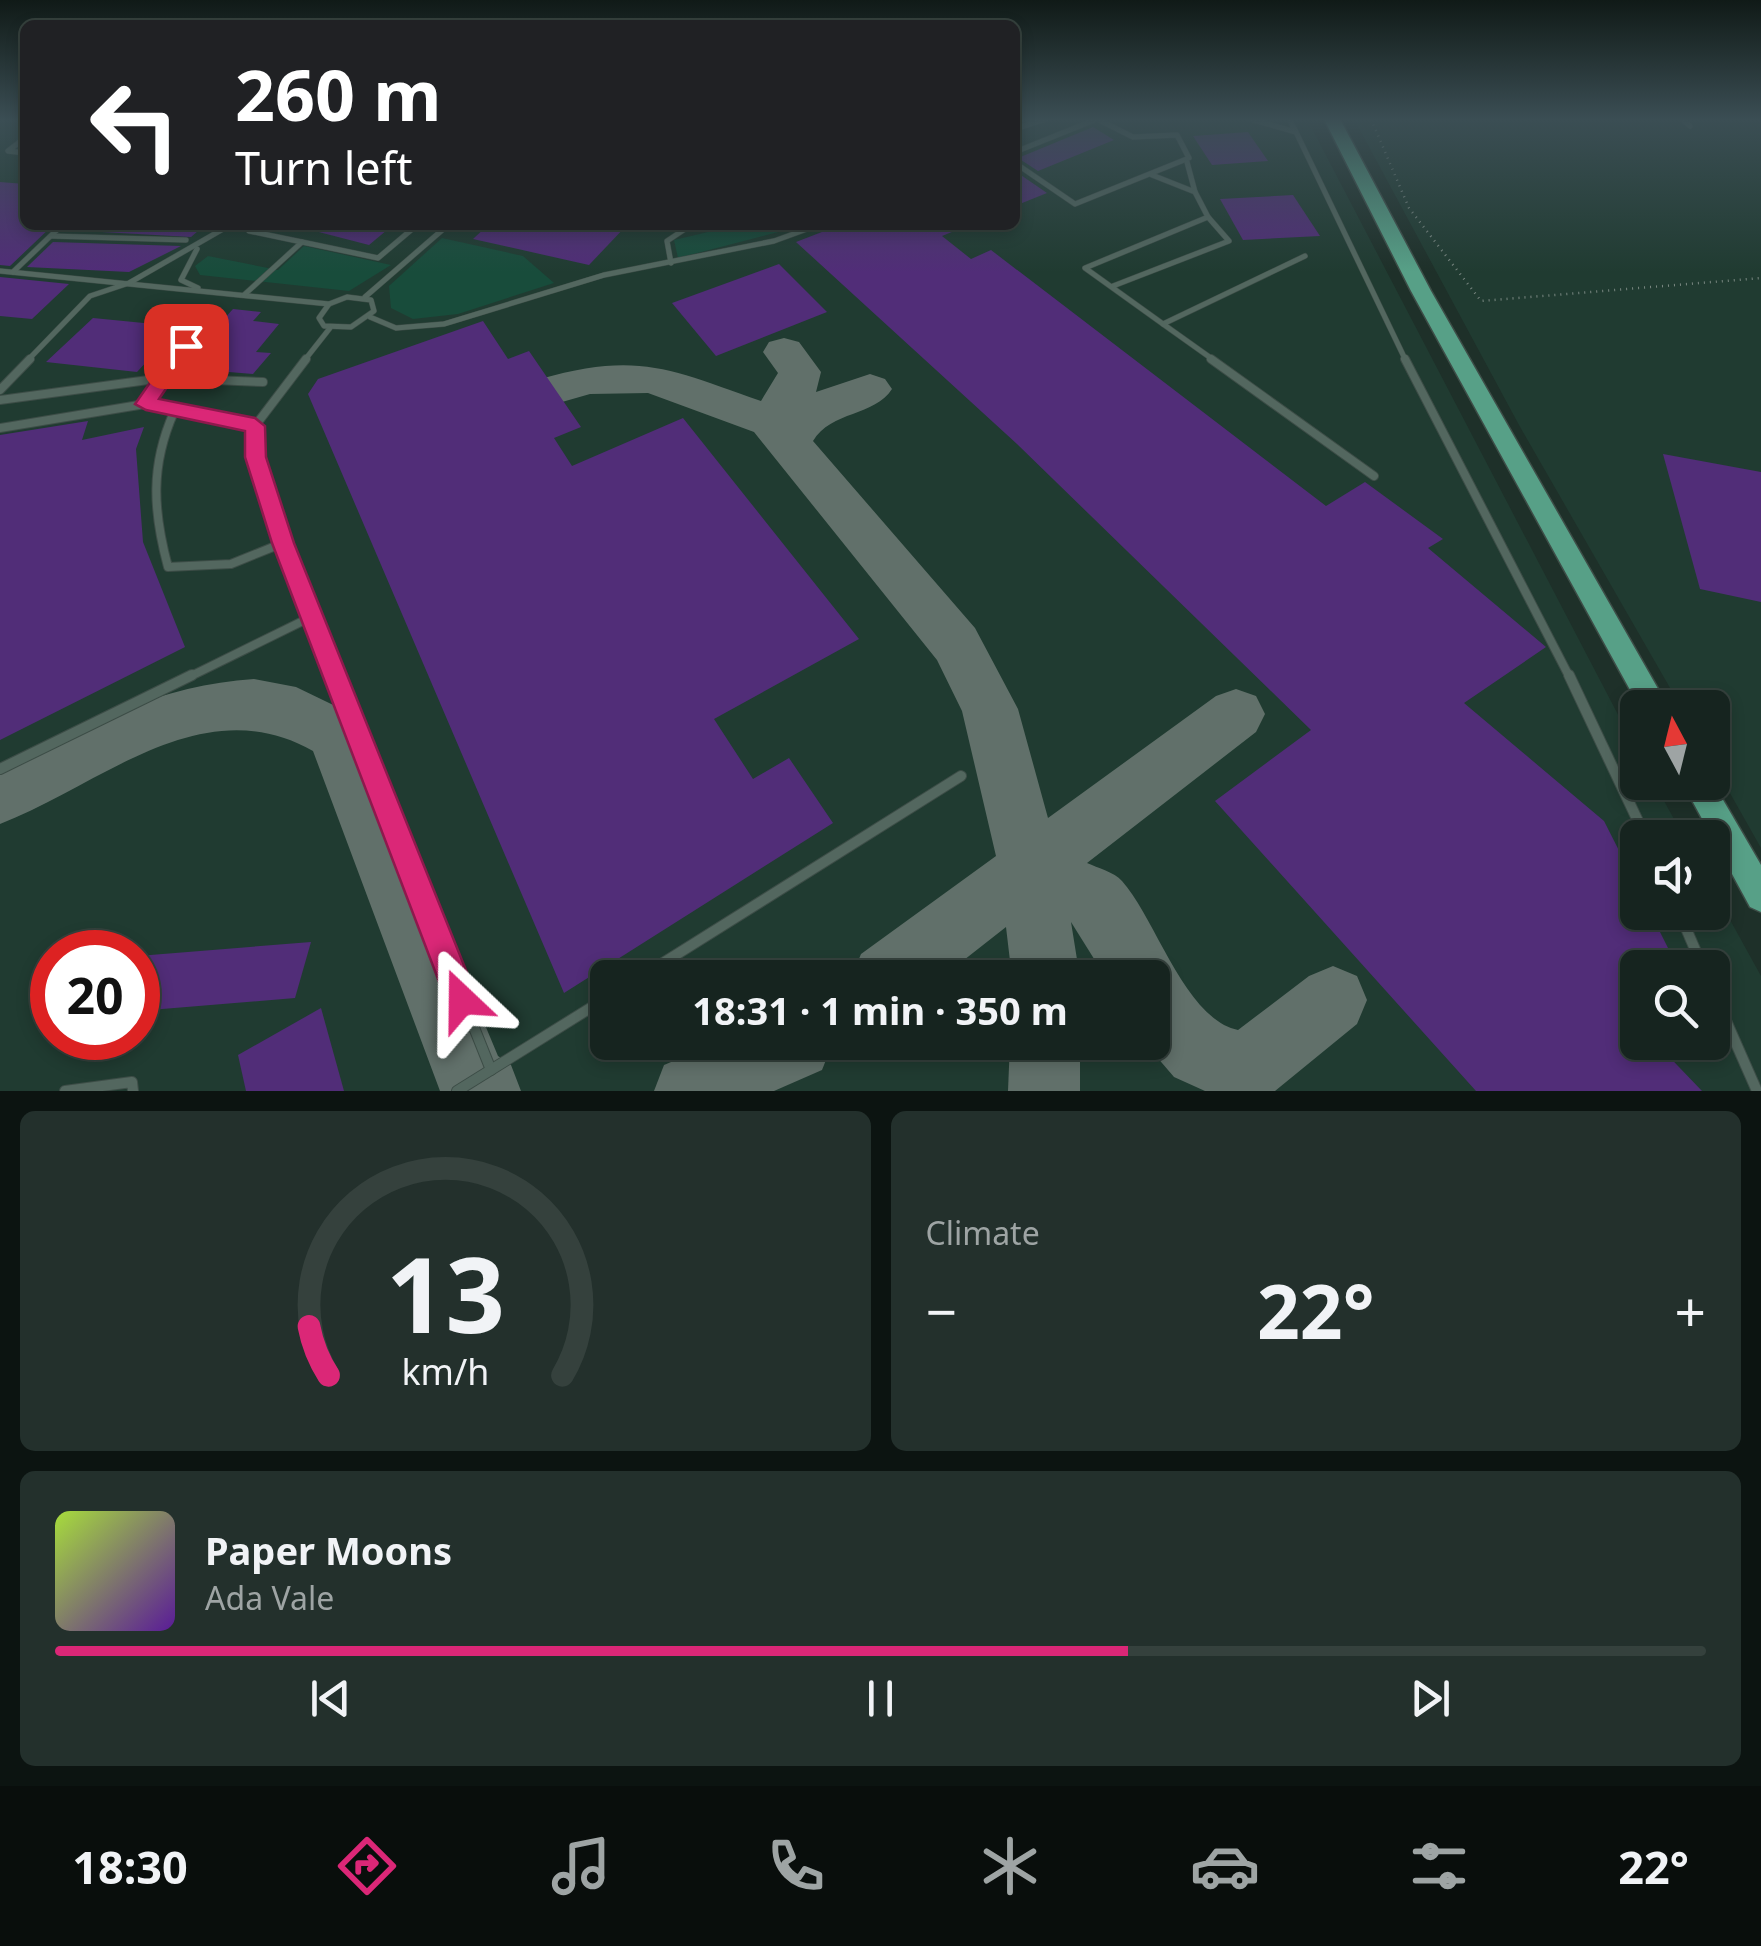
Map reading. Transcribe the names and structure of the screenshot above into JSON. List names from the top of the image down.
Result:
{
  "north": "top",
  "page": {
    "turn": ["260 m", "Turn left"],
    "limit": "20",
    "trip": "18:31 · 1 min · 350 m",
    "tile": "Climate",
    "heat": ["−", "22°", "+"],
    "song": ["Paper Moons", "Ada Vale"],
    "tabs": ["18:30", "22°"],
    "gauge": ["13", "km/h"]
  }
}
